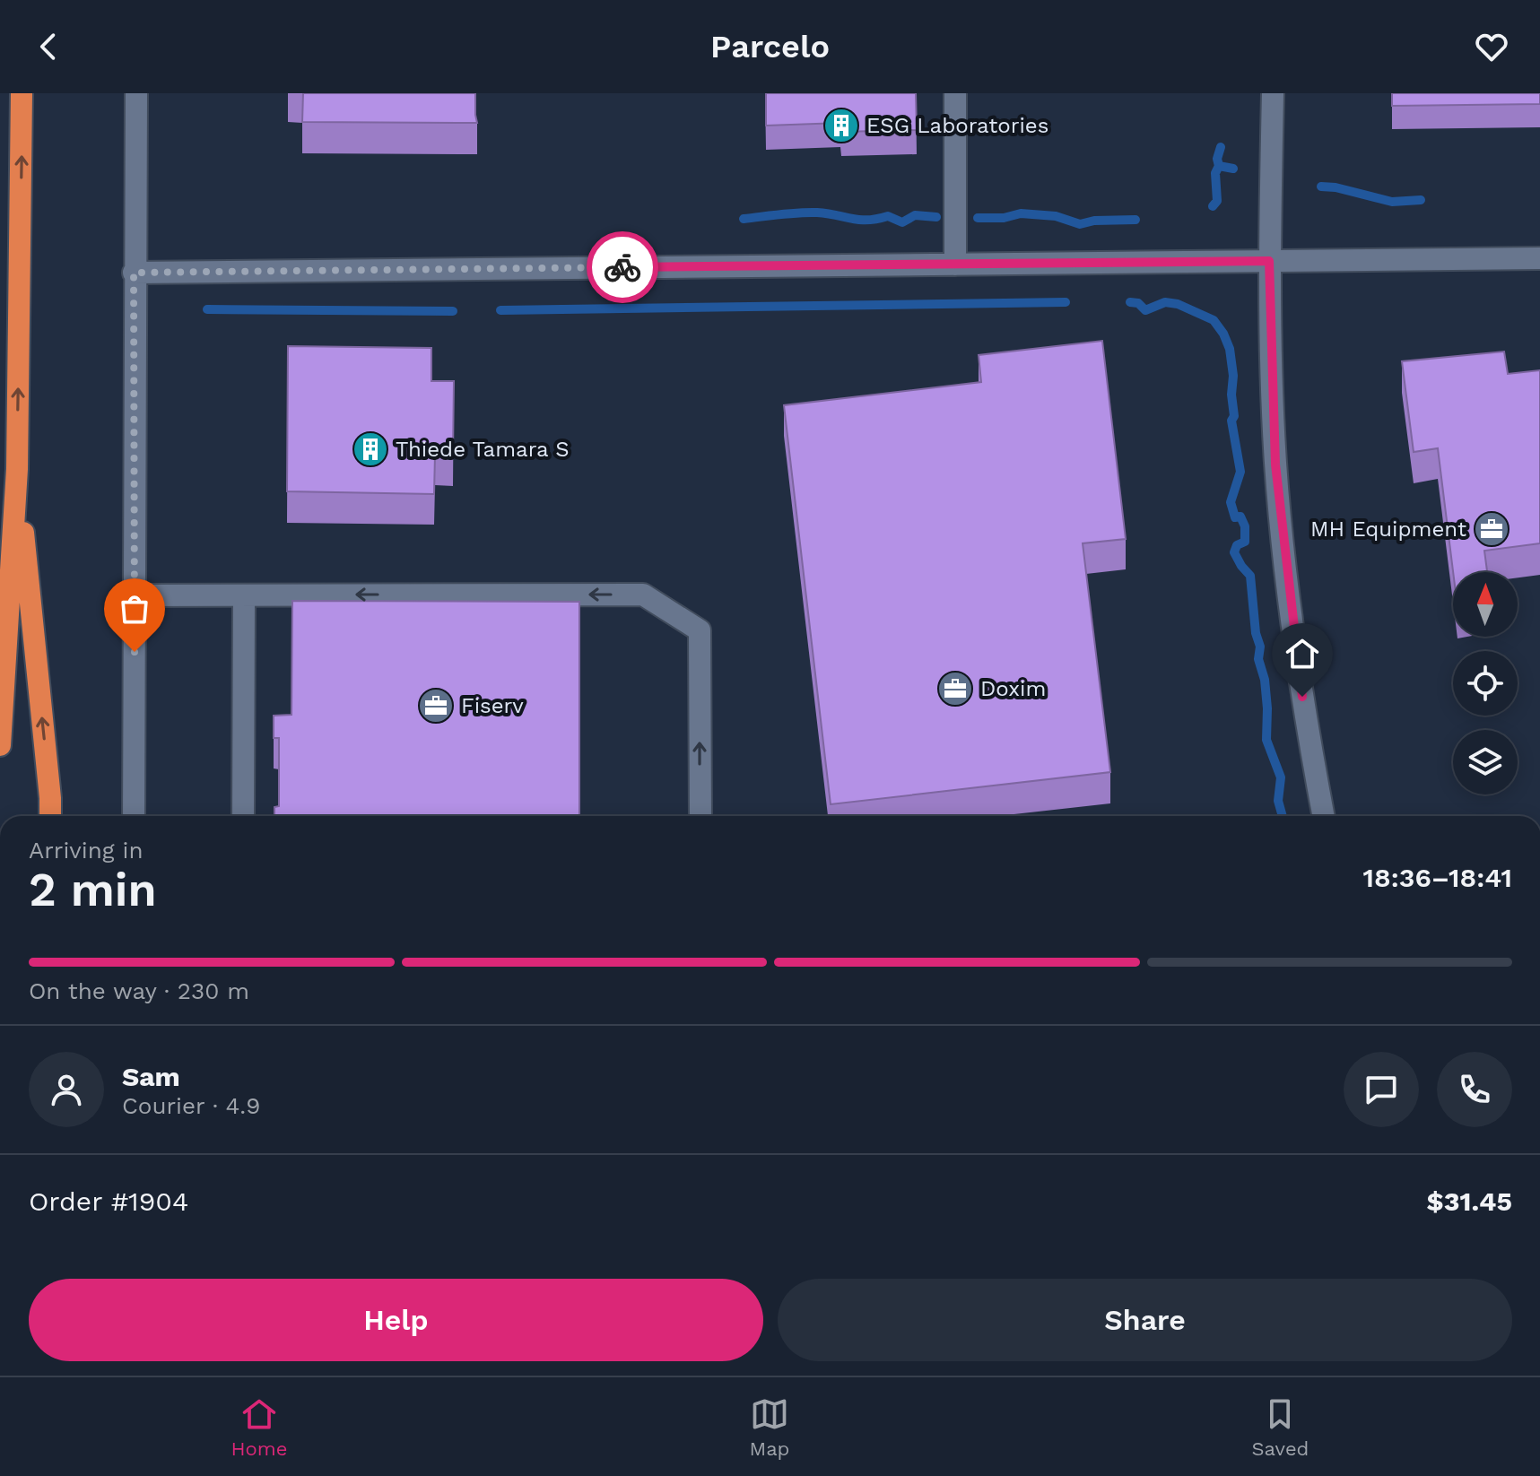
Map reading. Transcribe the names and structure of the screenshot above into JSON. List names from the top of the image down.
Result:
{
  "places": {
    "building": ["ESG Laboratories", "Thiede Tamara S"],
    "office": ["MH Equipment", "Doxim", "Fiserv"]
  },
  "north": "top",
  "page": {
    "header": "Parcelo",
    "heading": ["2 min", "Arriving in", "18:36–18:41"],
    "panel": [
      "Sam",
      "Courier · 4.9",
      "Order #1904",
      "$31.45"
    ],
    "bar": "On the way · 230 m",
    "buttons": ["Help", "Share"],
    "tabs": ["Home", "Map", "Saved"]
  }
}
